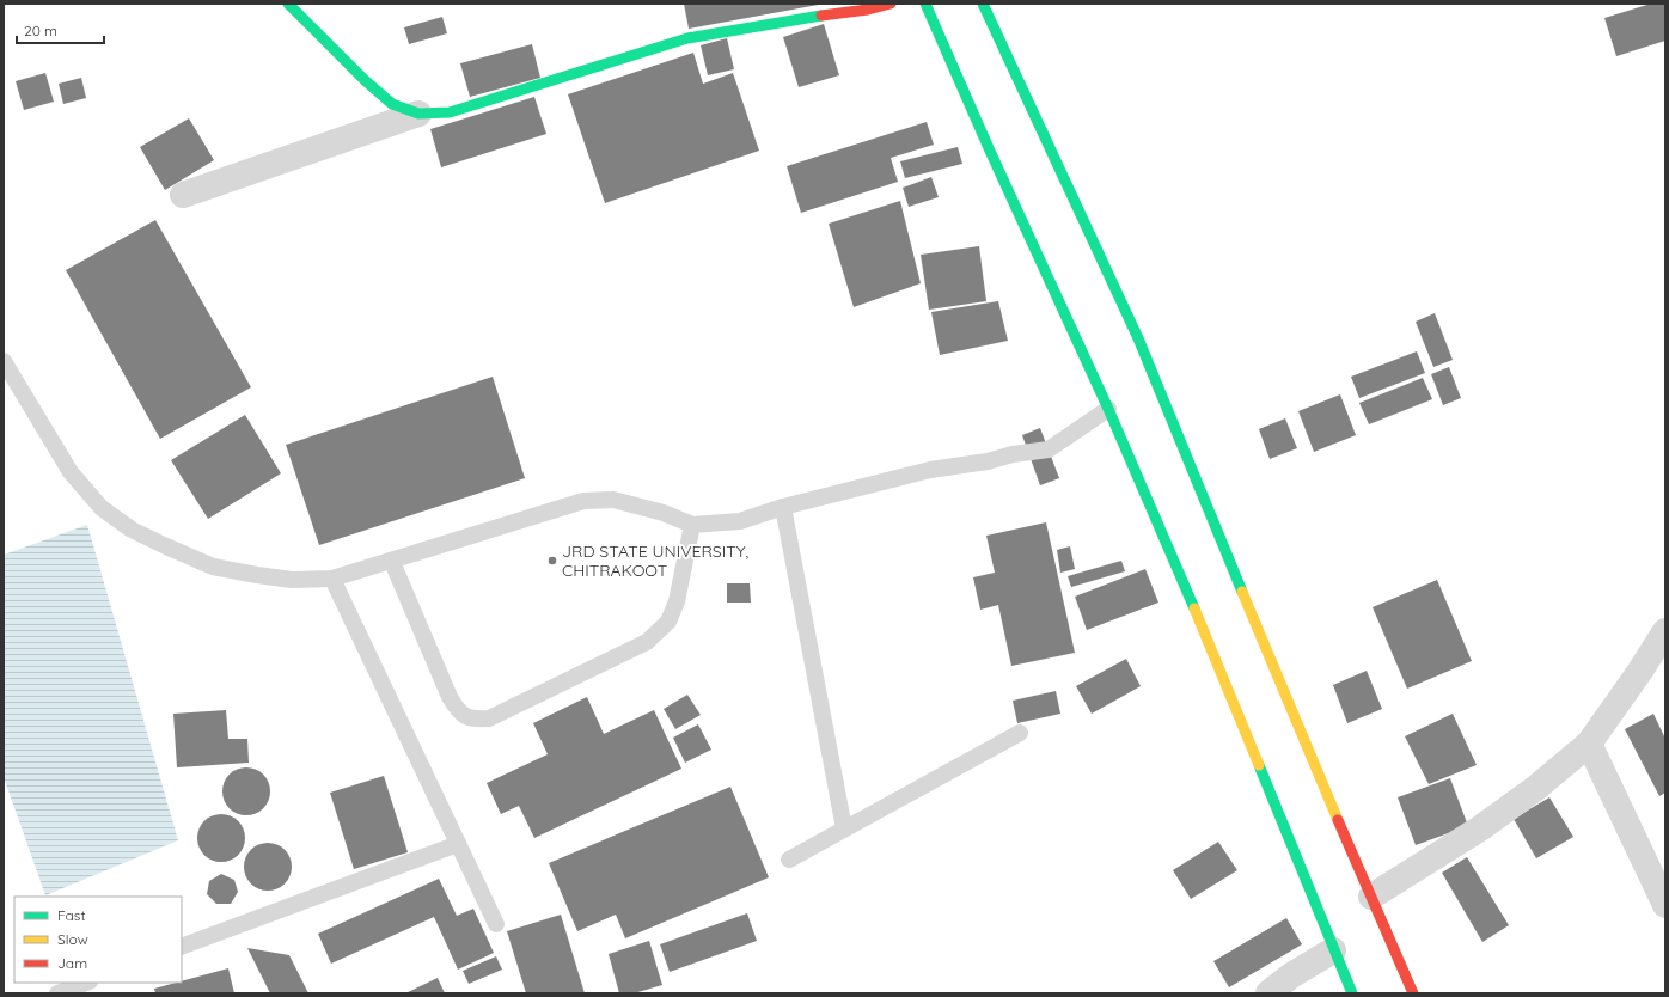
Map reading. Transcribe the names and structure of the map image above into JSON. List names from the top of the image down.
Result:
{
  "places": ["JRD STATE UNIVERSITY, CHITRAKOOT"],
  "legend": ["Fast", "Slow", "Jam"],
  "scale_bar": "20 m"
}
